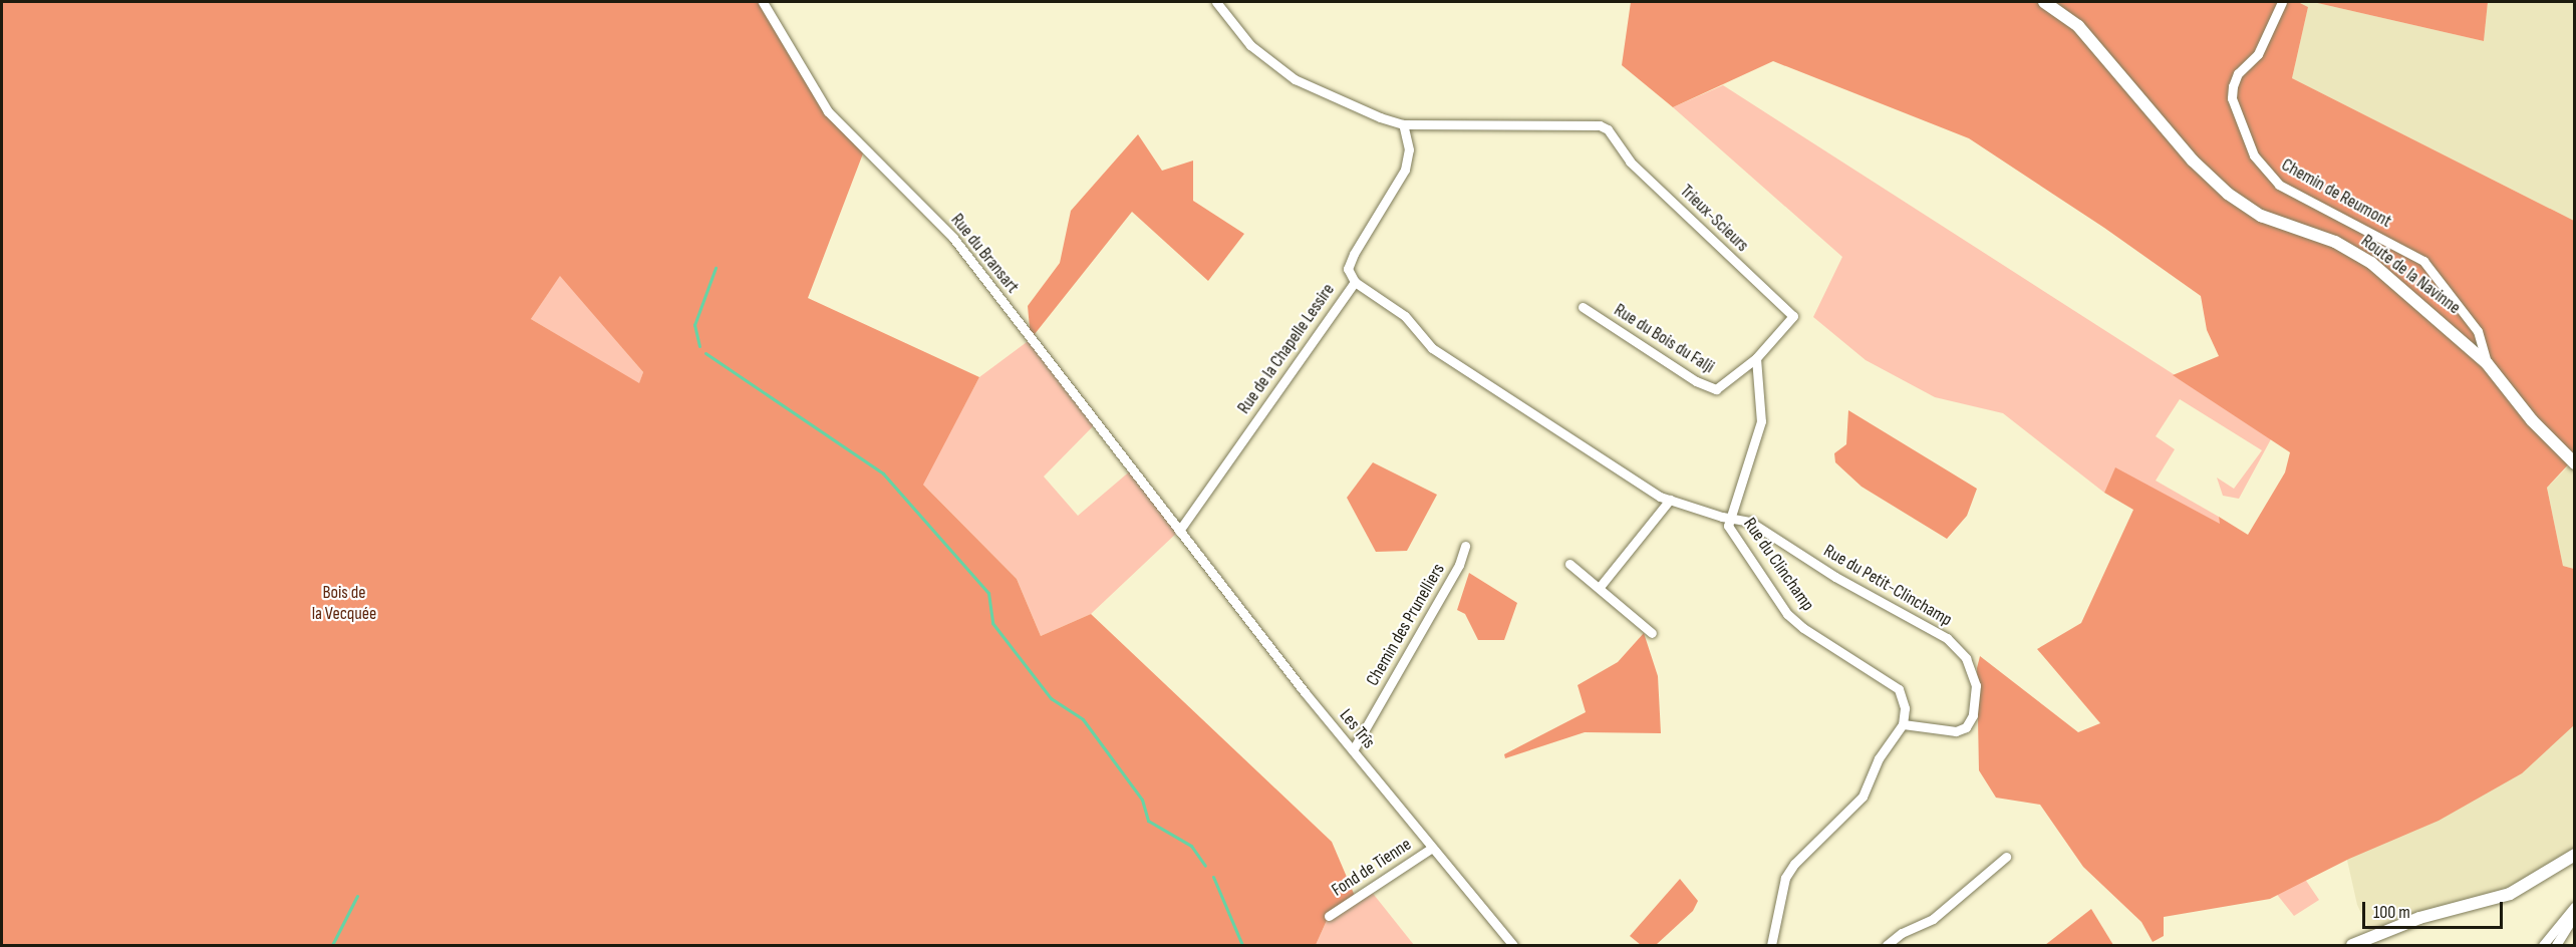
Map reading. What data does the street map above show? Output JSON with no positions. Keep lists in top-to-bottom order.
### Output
{
  "streets": {
    "street": [
      "Chemin de Reumont",
      "Trieux-Scieurs",
      "Rue du Bransart",
      "Route de la Navinne",
      "Rue du Bois du Falji",
      "Rue de la Chapelle Lessire",
      "Rue du Clinchamp",
      "Rue du Petit-Clinchamp",
      "Chemin des Prunelliers",
      "Les Trîs",
      "Fond de Tienne"
    ]
  },
  "crossings": [
    ["Chemin de Reumont", "Route de la Navinne"],
    ["Trieux-Scieurs", "Rue du Bois du Falji"],
    ["Trieux-Scieurs", "Rue de la Chapelle Lessire"],
    ["Rue du Bransart", "Rue de la Chapelle Lessire"],
    ["Rue du Bransart", "Les Trîs"],
    ["Rue de la Chapelle Lessire", "Rue du Clinchamp"],
    ["Rue de la Chapelle Lessire", "Les Trîs"],
    ["Rue du Clinchamp", "Rue du Petit-Clinchamp"],
    ["Chemin des Prunelliers", "Les Trîs"],
    ["Les Trîs", "Fond de Tienne"]
  ],
  "parks": ["Bois de la Vecquée"],
  "scale_bar": "100 m"
}
